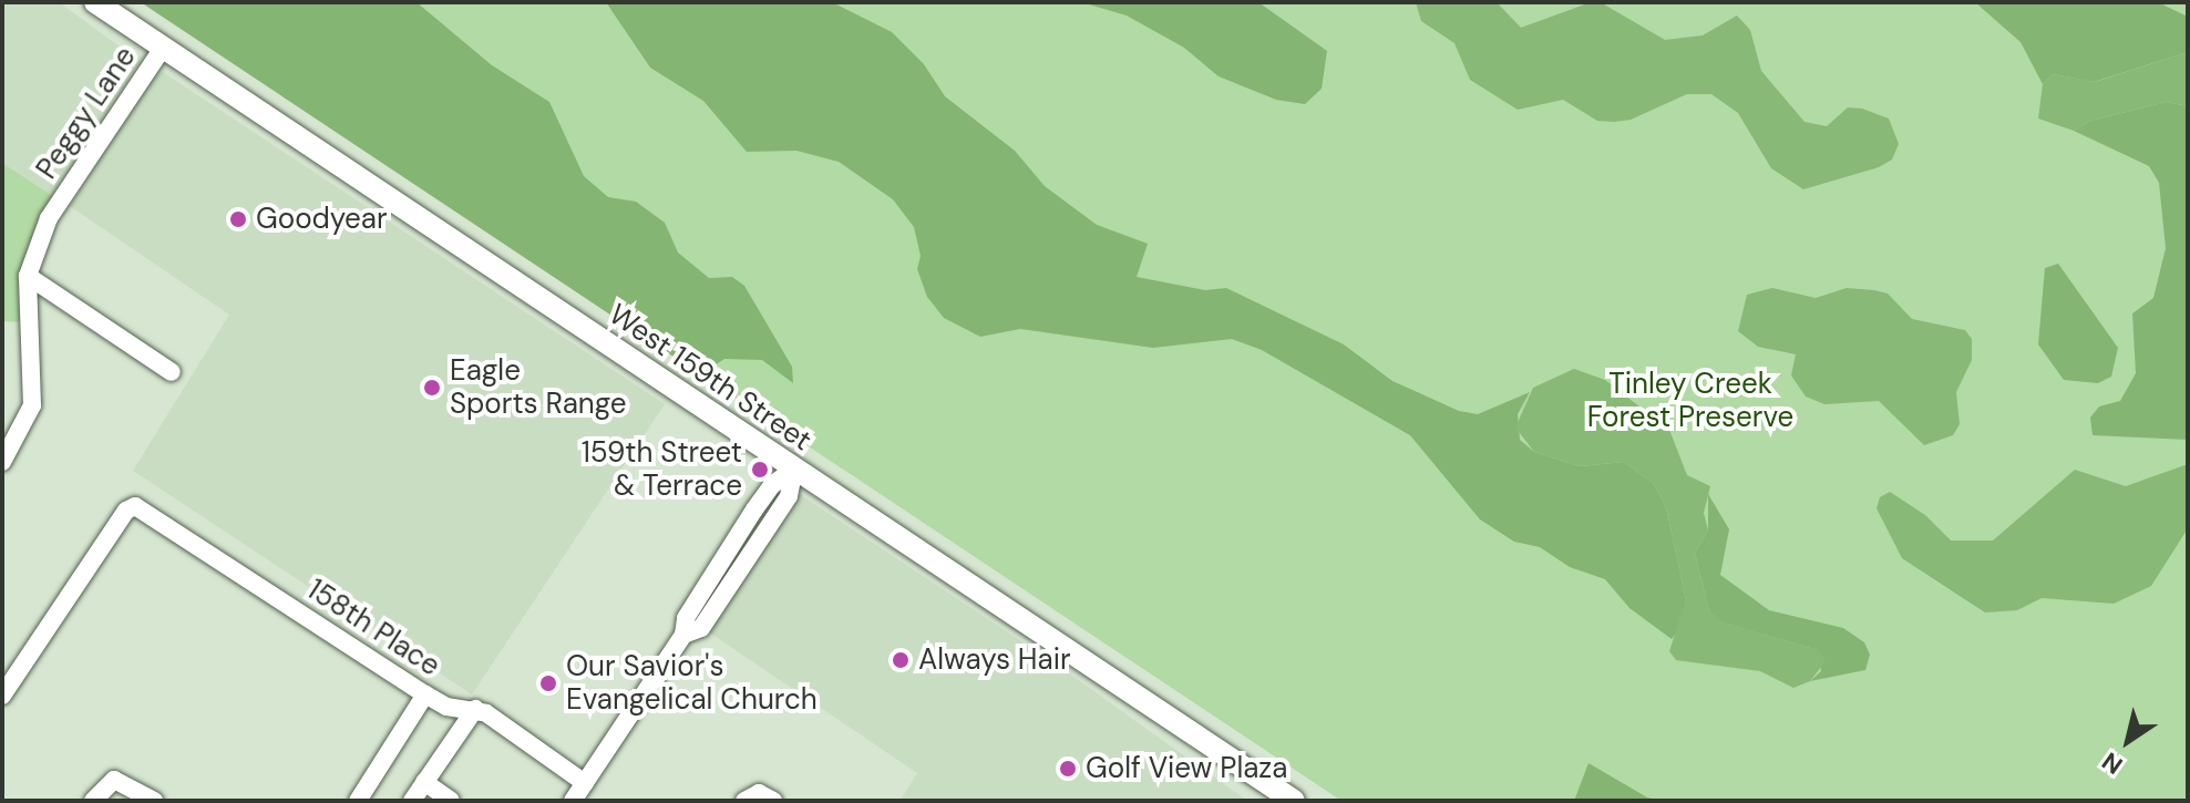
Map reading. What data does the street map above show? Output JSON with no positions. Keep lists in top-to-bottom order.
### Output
{
  "streets": {
    "main road": ["West 159th Street"],
    "street": ["Peggy Lane", "158th Place"]
  },
  "crossings": [
    ["Peggy Lane", "West 159th Street"]
  ],
  "parks": ["Tinley Creek Forest Preserve"],
  "places": [
    "Goodyear",
    "Eagle Sports Range",
    "159th Street & Terrace",
    "Always Hair",
    "Our Savior's Evangelical Church",
    "Golf View Plaza"
  ],
  "north": "bottom left"
}
